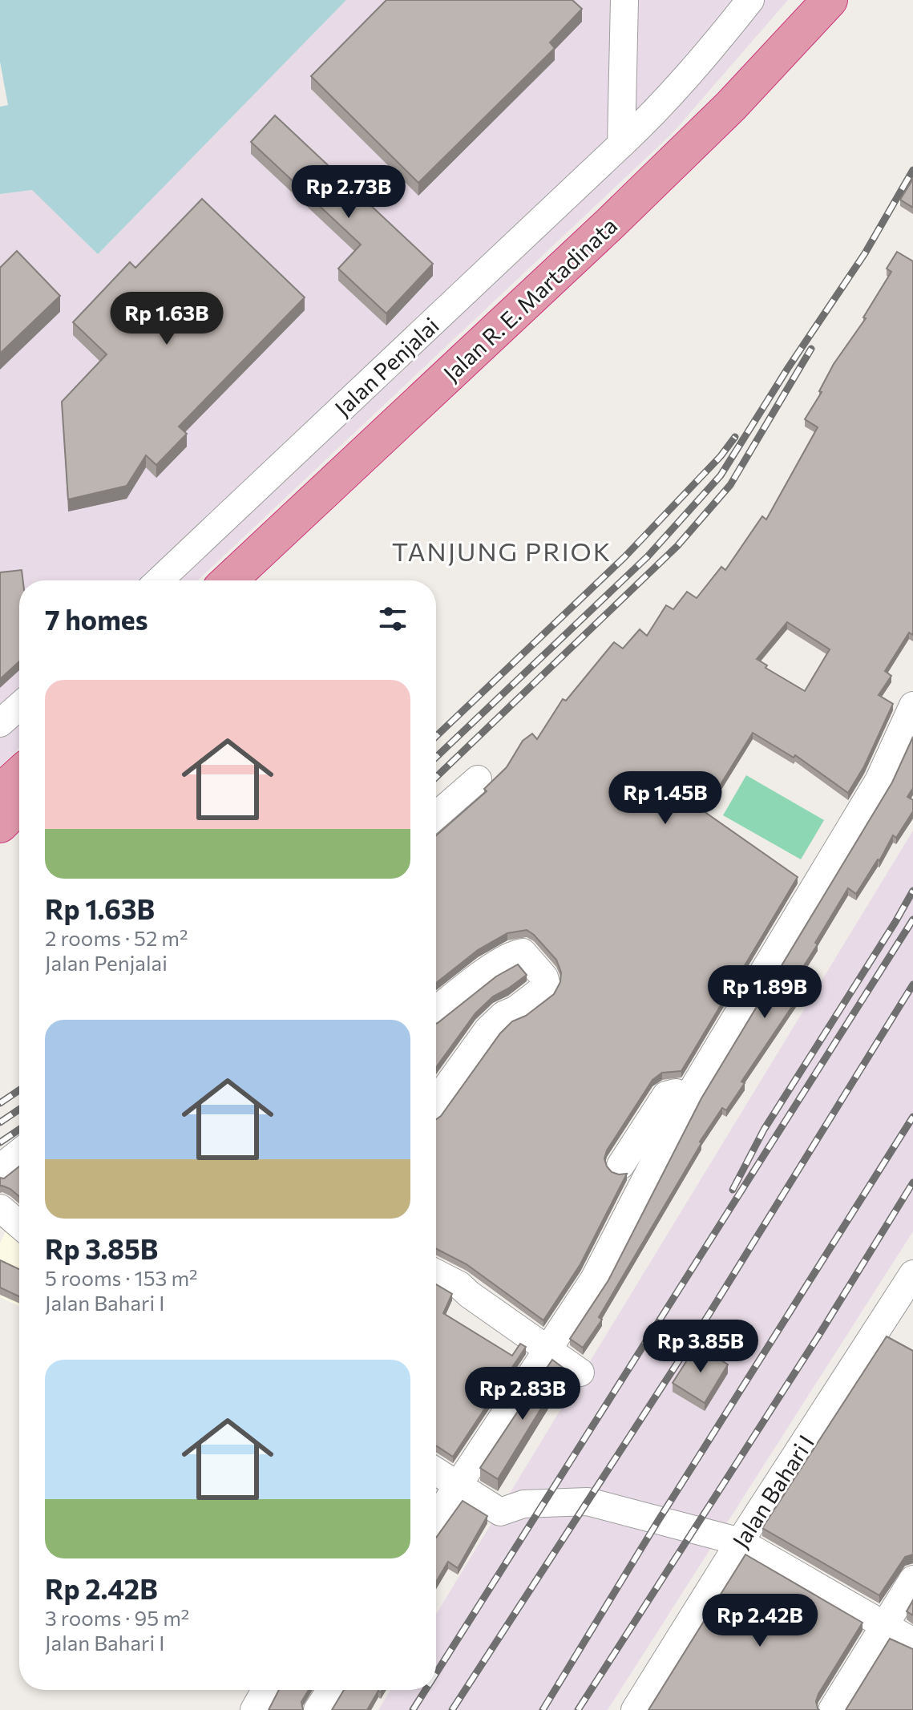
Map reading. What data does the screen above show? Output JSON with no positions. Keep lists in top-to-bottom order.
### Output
{
  "streets": {
    "highway": ["Jalan R. E. Martadinata"],
    "street": ["Jalan Penjalai", "Jalan Bahari I"]
  },
  "districts": ["TANJUNG PRIOK"],
  "page": {
    "price": [
      "Rp 2.73B",
      "Rp 1.63B",
      "Rp 1.45B",
      "Rp 1.89B",
      "Rp 3.85B",
      "Rp 2.83B",
      "Rp 2.42B"
    ],
    "heading": "7 homes",
    "list": [
      {
        "name": "Rp 1.63B",
        "note": "2 rooms · 52 m² · Jalan Penjalai"
      },
      {
        "name": "Rp 3.85B",
        "note": "5 rooms · 153 m² · Jalan Bahari I"
      },
      {
        "name": "Rp 2.42B",
        "note": "3 rooms · 95 m² · Jalan Bahari I"
      }
    ]
  }
}
